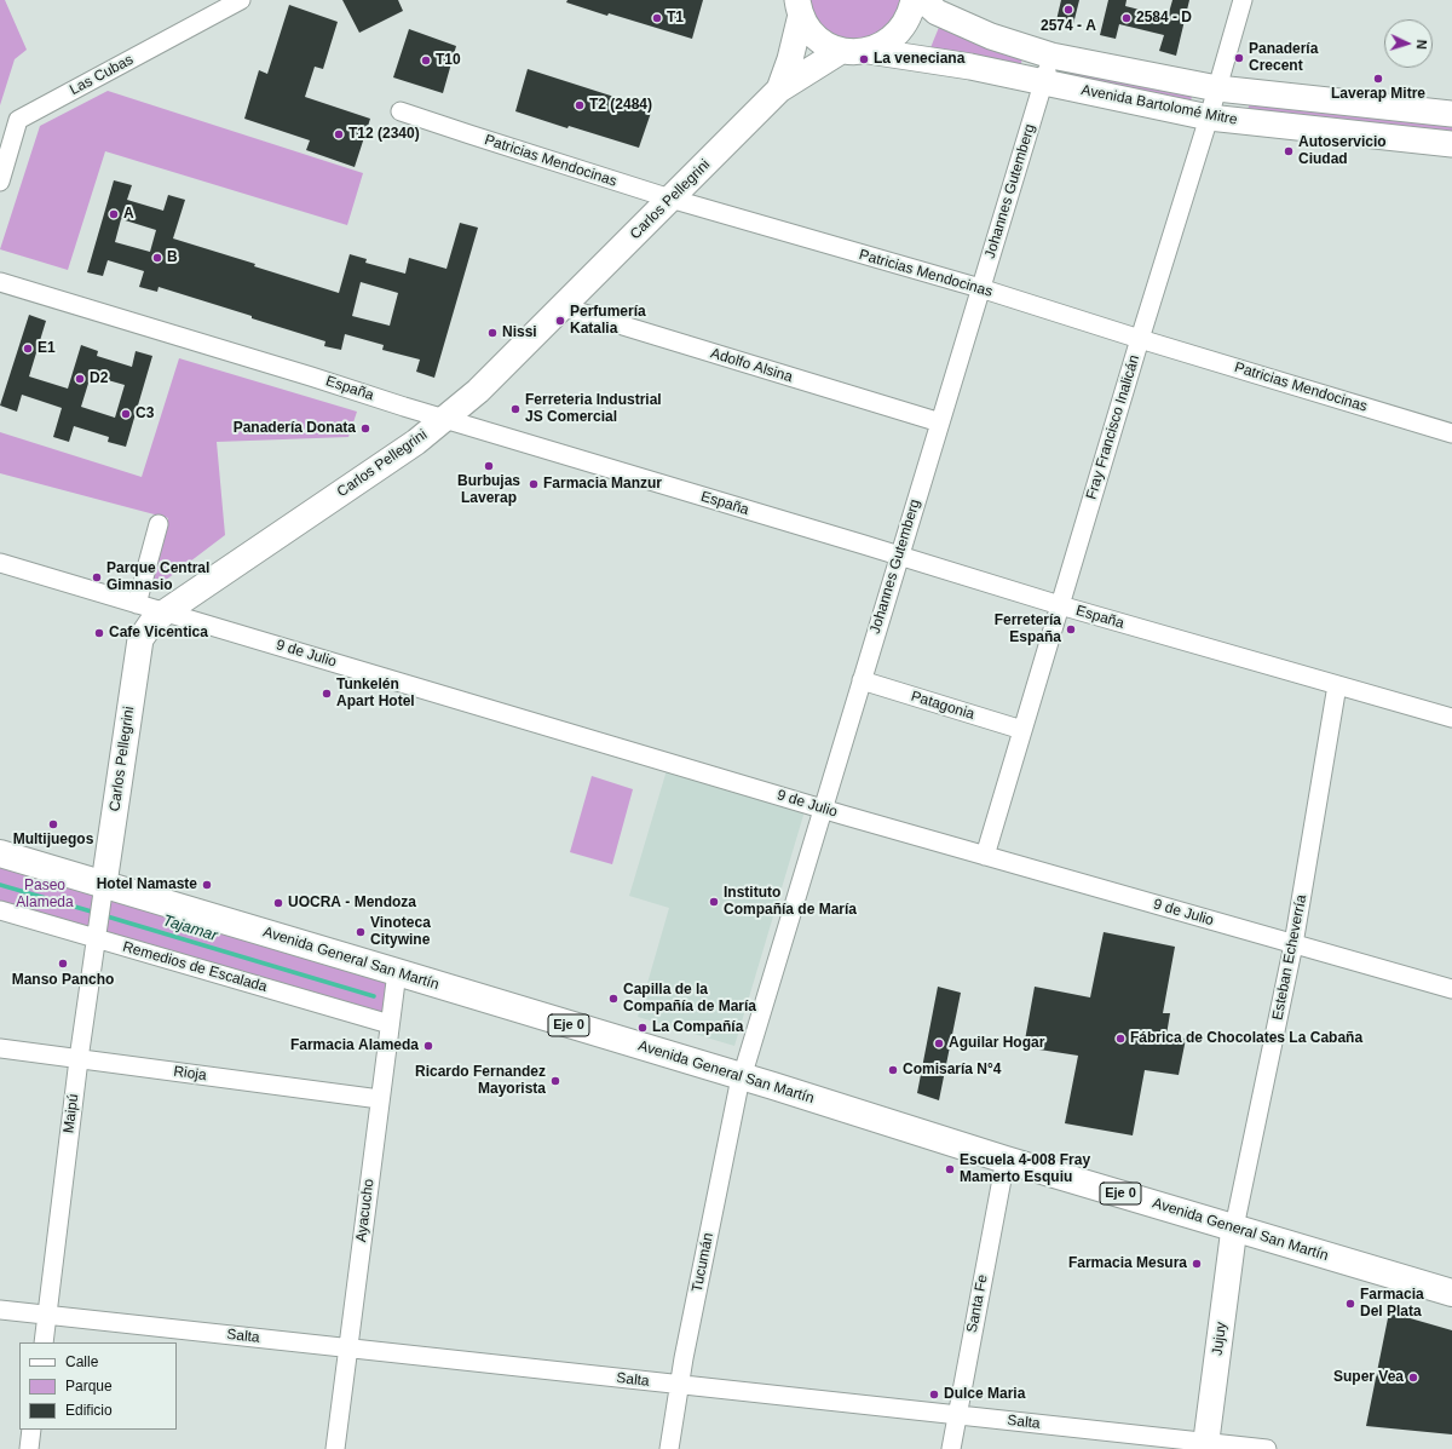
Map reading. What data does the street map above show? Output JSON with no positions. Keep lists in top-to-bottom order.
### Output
{
  "streets": {
    "main road": ["Avenida General San Martín", "Eje 0"],
    "street": [
      "Las Cubas",
      "Avenida Bartolomé Mitre",
      "Patricias Mendocinas",
      "Johannes Gutemberg",
      "Carlos Pellegrini",
      "Adolfo Alsina",
      "España",
      "Fray Francisco Inalicán",
      "9 de Julio",
      "Patagonia",
      "Esteban Echeverría",
      "Remedios de Escalada",
      "Rioja",
      "Maipú",
      "Ayacucho",
      "Tucumán",
      "Santa Fe",
      "Salta",
      "Jujuy"
    ]
  },
  "crossings": [
    ["Avenida Bartolomé Mitre", "Johannes Gutemberg"],
    ["Avenida Bartolomé Mitre", "Carlos Pellegrini"],
    ["Avenida Bartolomé Mitre", "Fray Francisco Inalicán"],
    ["Patricias Mendocinas", "Johannes Gutemberg"],
    ["Patricias Mendocinas", "Carlos Pellegrini"],
    ["Patricias Mendocinas", "Fray Francisco Inalicán"],
    ["Johannes Gutemberg", "Adolfo Alsina"],
    ["Johannes Gutemberg", "España"],
    ["Johannes Gutemberg", "9 de Julio"],
    ["Johannes Gutemberg", "Patagonia"],
    ["Johannes Gutemberg", "Avenida General San Martín"],
    ["Johannes Gutemberg", "Tucumán"],
    ["Carlos Pellegrini", "Adolfo Alsina"],
    ["Carlos Pellegrini", "España"],
    ["Carlos Pellegrini", "9 de Julio"],
    ["Carlos Pellegrini", "Avenida General San Martín"],
    ["Carlos Pellegrini", "Maipú"],
    ["España", "Fray Francisco Inalicán"],
    ["España", "Esteban Echeverría"],
    ["Fray Francisco Inalicán", "9 de Julio"],
    ["Fray Francisco Inalicán", "Patagonia"],
    ["9 de Julio", "Esteban Echeverría"],
    ["Esteban Echeverría", "Avenida General San Martín"],
    ["Esteban Echeverría", "Jujuy"],
    ["Avenida General San Martín", "Maipú"],
    ["Avenida General San Martín", "Ayacucho"],
    ["Avenida General San Martín", "Tucumán"],
    ["Avenida General San Martín", "Santa Fe"],
    ["Avenida General San Martín", "Jujuy"],
    ["Remedios de Escalada", "Maipú"],
    ["Remedios de Escalada", "Ayacucho"],
    ["Rioja", "Maipú"],
    ["Rioja", "Ayacucho"],
    ["Maipú", "Salta"],
    ["Ayacucho", "Salta"],
    ["Tucumán", "Salta"],
    ["Santa Fe", "Salta"],
    ["Salta", "Jujuy"]
  ],
  "water": ["Tajamar"],
  "parks": ["Paseo Alameda"],
  "places": [
    "2574 - A",
    "T1",
    "2584 - D",
    "Panadería Crecent",
    "La veneciana",
    "T10",
    "Laverap Mitre",
    "T2 (2484)",
    "T12 (2340)",
    "Autoservicio Ciudad",
    "A",
    "B",
    "Perfumería Katalia",
    "Nissi",
    "E1",
    "D2",
    "Ferreteria Industrial JS Comercial",
    "C3",
    "Panadería Donata",
    "Burbujas Laverap",
    "Farmacia Manzur",
    "Parque Central Gimnasio",
    "Ferretería España",
    "Cafe Vicentica",
    "Tunkelén Apart Hotel",
    "Multijuegos",
    "Hotel Namaste",
    "Instituto Compañía de María",
    "UOCRA - Mendoza",
    "Vinoteca Citywine",
    "Manso Pancho",
    "Capilla de la Compañía de María",
    "La Compañía",
    "Fábrica de Chocolates La Cabaña",
    "Aguilar Hogar",
    "Farmacia Alameda",
    "Comisaría N°4",
    "Ricardo Fernandez Mayorista",
    "Escuela 4-008 Fray Mamerto Esquiu",
    "Farmacia Mesura",
    "Farmacia Del Plata",
    "Super Vea",
    "Dulce Maria"
  ],
  "legend": ["Calle", "Parque", "Edificio"],
  "north": "right"
}
